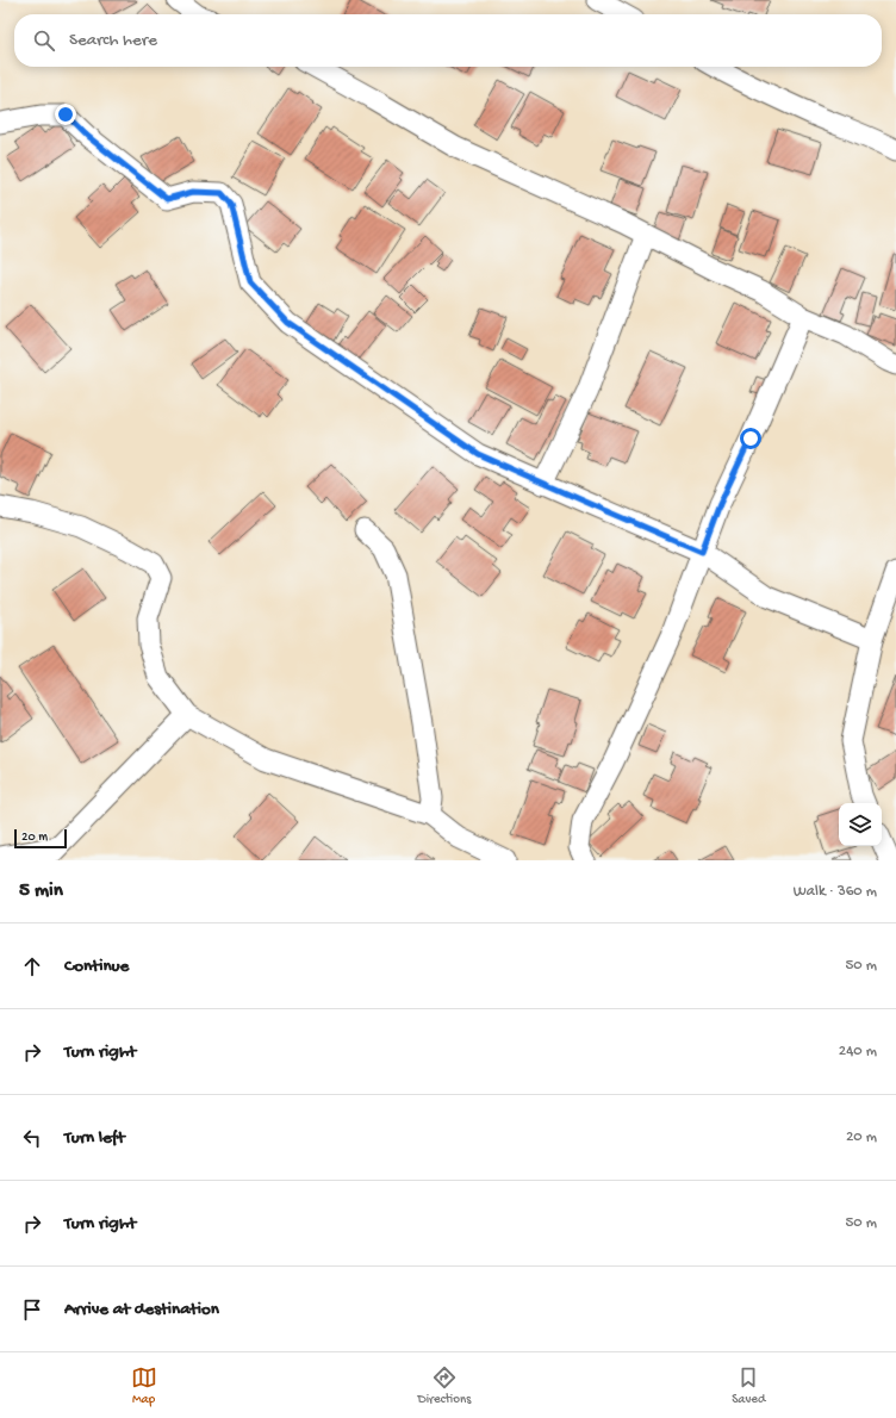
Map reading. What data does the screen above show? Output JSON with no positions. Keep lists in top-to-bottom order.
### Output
{
  "scale_bar": "20 m",
  "page": {
    "search": "Search here",
    "scale": "20 m",
    "heading": ["5 min", "Walk · 360 m"],
    "list": [
      ["Continue", "50 m"],
      ["Turn right", "240 m"],
      ["Turn left", "20 m"],
      ["Turn right", "50 m"],
      "Arrive at destination"
    ],
    "nav": ["Map", "Directions", "Saved"]
  }
}
